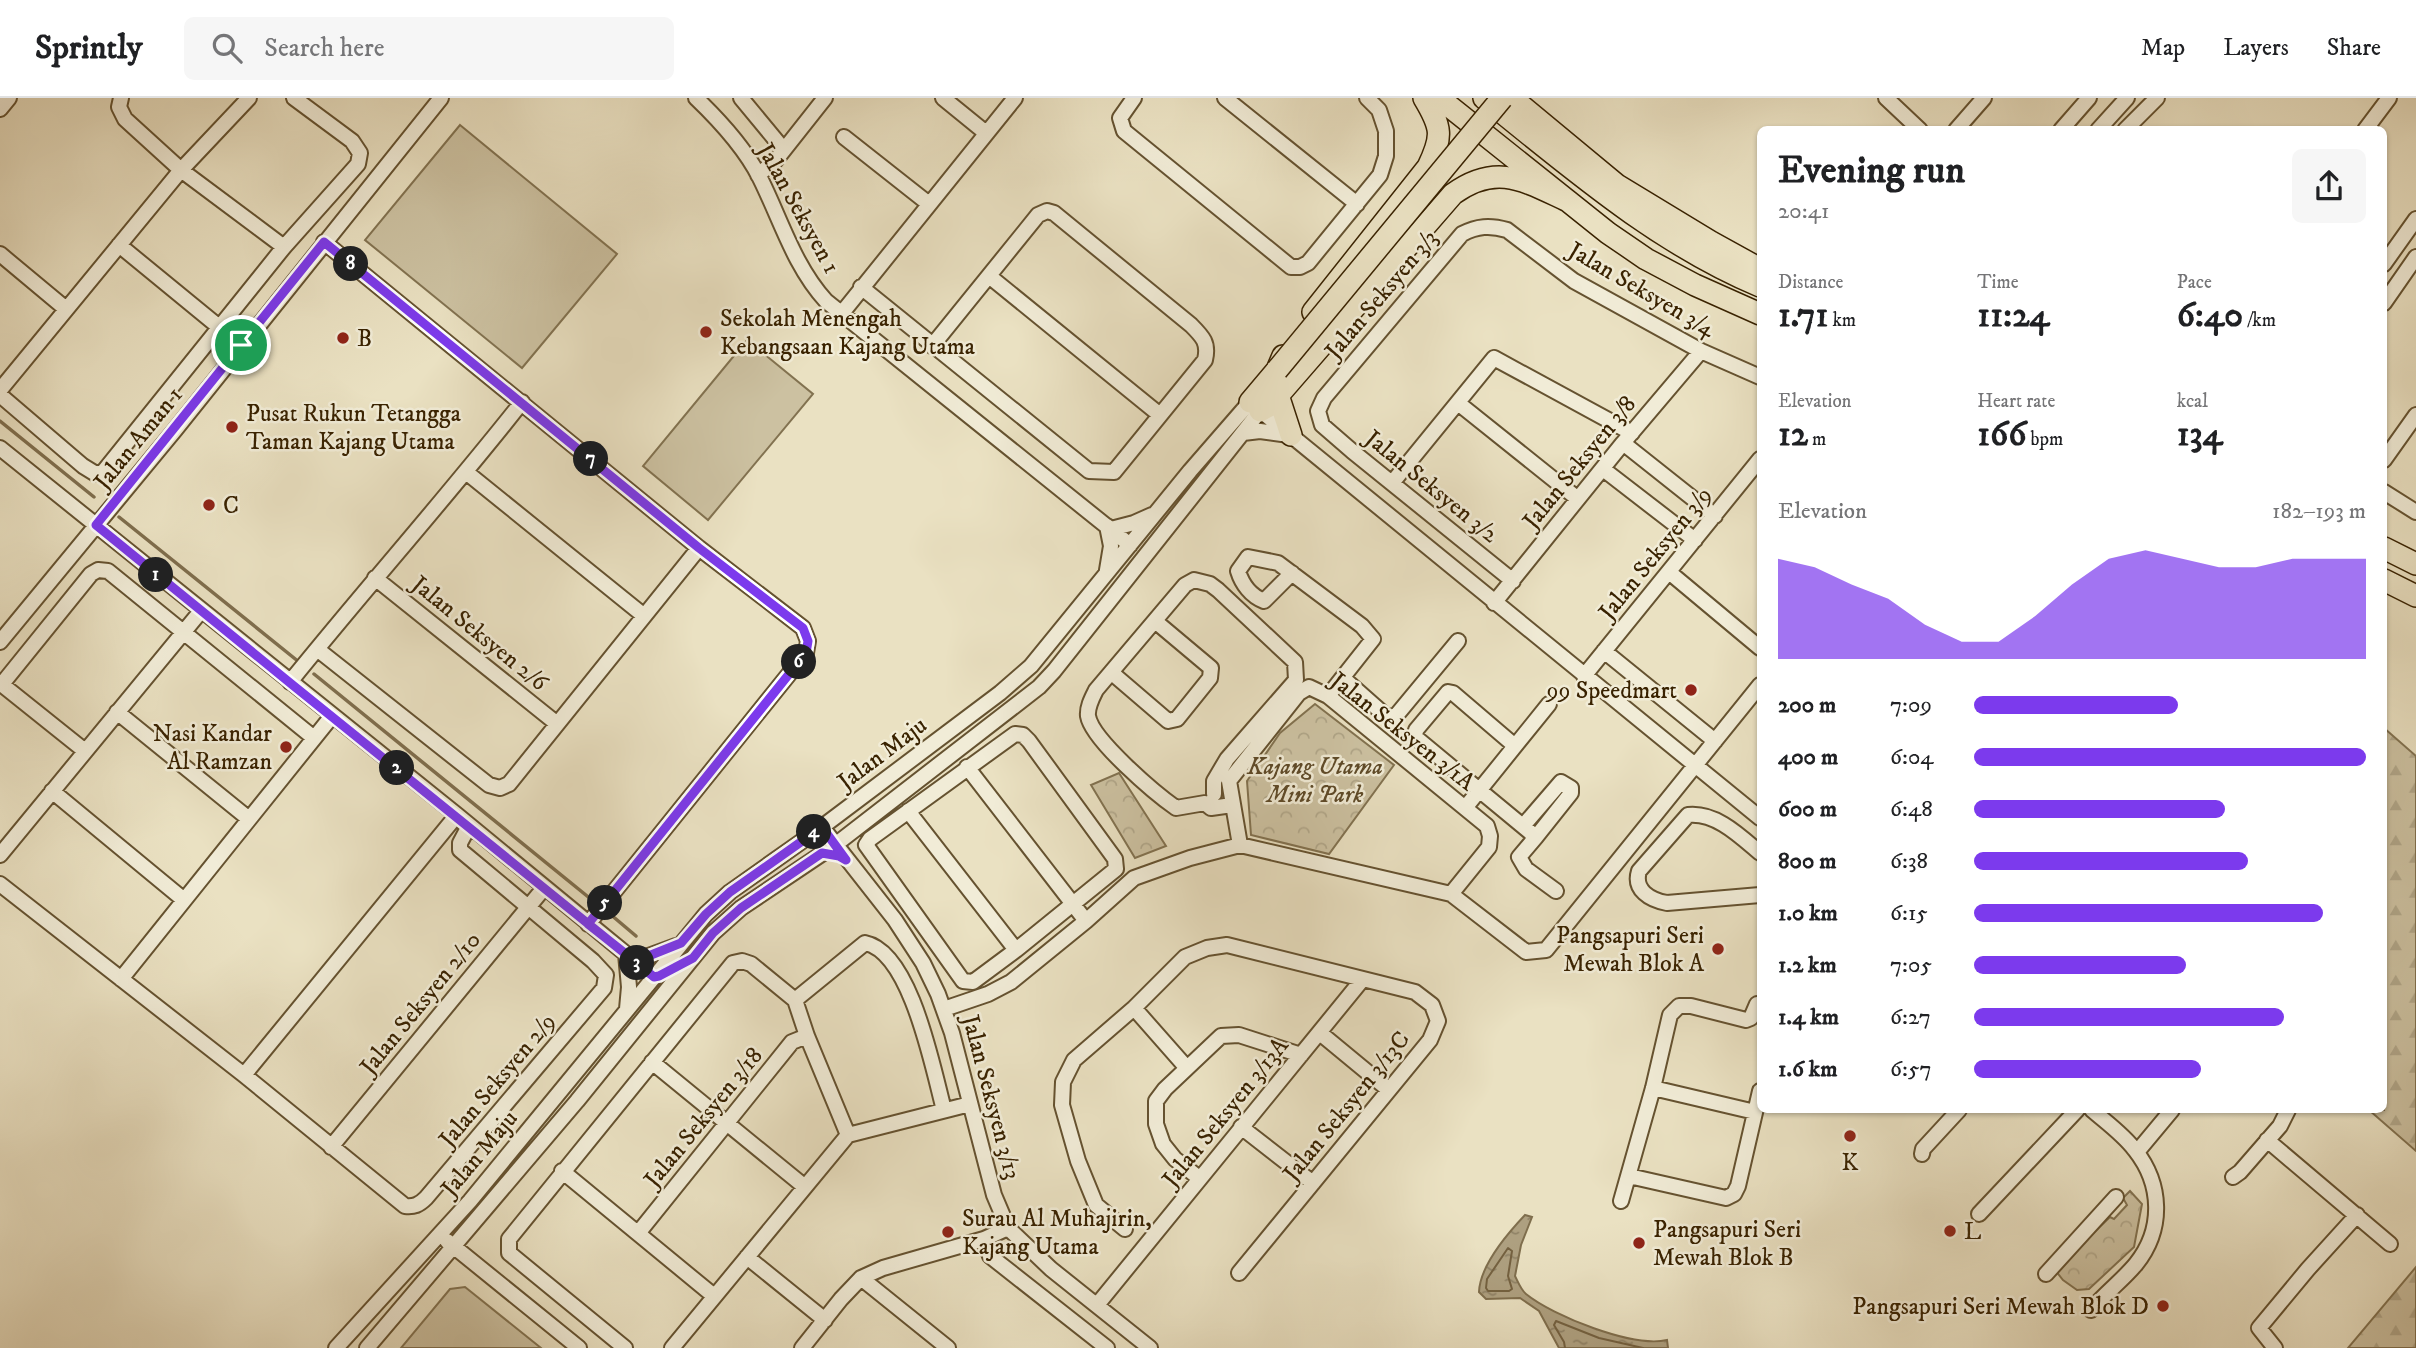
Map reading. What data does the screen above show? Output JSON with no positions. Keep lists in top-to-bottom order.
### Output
{
  "streets": {
    "street": [
      "Jalan Seksyen 1",
      "Jalan Seksyen 3/4",
      "Jalan Seksyen 3/3",
      "Jalan Aman 1",
      "Jalan Seksyen 3/8",
      "Jalan Seksyen 3/2",
      "Jalan Seksyen 3/9",
      "Jalan Seksyen 2/6",
      "Jalan Seksyen 3/1A",
      "Jalan Maju",
      "Jalan Seksyen 2/10",
      "Jalan Seksyen 2/9",
      "Jalan Seksyen 3/13",
      "Jalan Seksyen 3/13C",
      "Jalan Seksyen 3/13A",
      "Jalan Seksyen 3/18"
    ]
  },
  "crossings": [
    ["Jalan Seksyen 1", "Jalan Maju"],
    ["Jalan Seksyen 3/4", "Jalan Seksyen 3/3"],
    ["Jalan Seksyen 3/4", "Jalan Seksyen 3/8"],
    ["Jalan Seksyen 3/3", "Jalan Seksyen 3/2"],
    ["Jalan Seksyen 3/8", "Jalan Seksyen 3/2"],
    ["Jalan Maju", "Jalan Seksyen 3/13"],
    ["Jalan Seksyen 2/10", "Jalan Seksyen 2/9"],
    ["Jalan Seksyen 3/13", "Jalan Seksyen 3/13A"],
    ["Jalan Seksyen 3/13C", "Jalan Seksyen 3/13A"]
  ],
  "parks": ["Kajang Utama Mini Park"],
  "places": [
    "Sekolah Menengah Kebangsaan Kajang Utama",
    "B",
    "Pusat Rukun Tetangga Taman Kajang Utama",
    "C",
    "99 Speedmart",
    "Nasi Kandar Al Ramzan",
    "Pangsapuri Seri Mewah Blok A",
    "K",
    "L",
    "Surau Al Muhajirin, Kajang Utama",
    "Pangsapuri Seri Mewah Blok B",
    "Pangsapuri Seri Mewah Blok D"
  ],
  "page": {
    "header": "Sprintly",
    "search": "Search here",
    "nav": ["Map", "Layers", "Share"],
    "heading": ["Evening run", "20:41"],
    "stats": [
      ["Distance", "1.71 km"],
      ["Time", "11:24"],
      ["Pace", "6:40 /km"],
      ["Elevation", "12 m"],
      ["Heart rate", "166 bpm"],
      ["kcal", "134"]
    ],
    "pins": [
      "8",
      "7",
      "1",
      "6",
      "2",
      "4",
      "5",
      "3"
    ],
    "chart": ["Elevation", "182–193 m"],
    "list": [
      {
        "name": "200 m",
        "note": "7:09"
      },
      {
        "name": "400 m",
        "note": "6:04"
      },
      {
        "name": "600 m",
        "note": "6:48"
      },
      {
        "name": "800 m",
        "note": "6:38"
      },
      {
        "name": "1.0 km",
        "note": "6:15"
      },
      {
        "name": "1.2 km",
        "note": "7:05"
      },
      {
        "name": "1.4 km",
        "note": "6:27"
      },
      {
        "name": "1.6 km",
        "note": "6:57"
      }
    ]
  }
}
